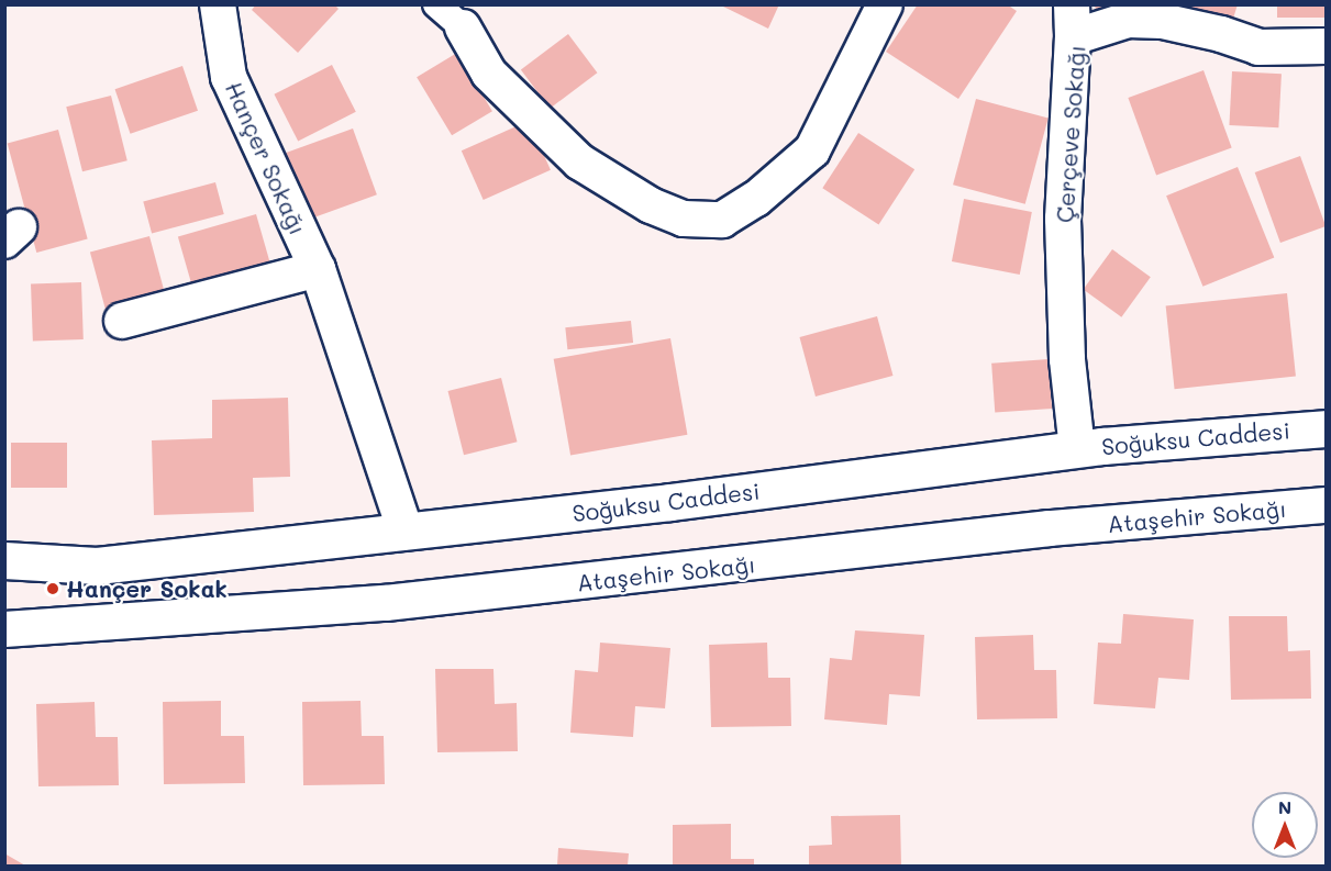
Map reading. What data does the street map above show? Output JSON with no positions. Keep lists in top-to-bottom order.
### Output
{
  "streets": {
    "main road": ["Soğuksu Caddesi"],
    "street": ["Çerçeve Sokağı", "Hançer Sokağı", "Ataşehir Sokağı"]
  },
  "crossings": [
    ["Çerçeve Sokağı", "Soğuksu Caddesi"],
    ["Hançer Sokağı", "Soğuksu Caddesi"]
  ],
  "places": ["Hançer Sokak"],
  "north": "top"
}
